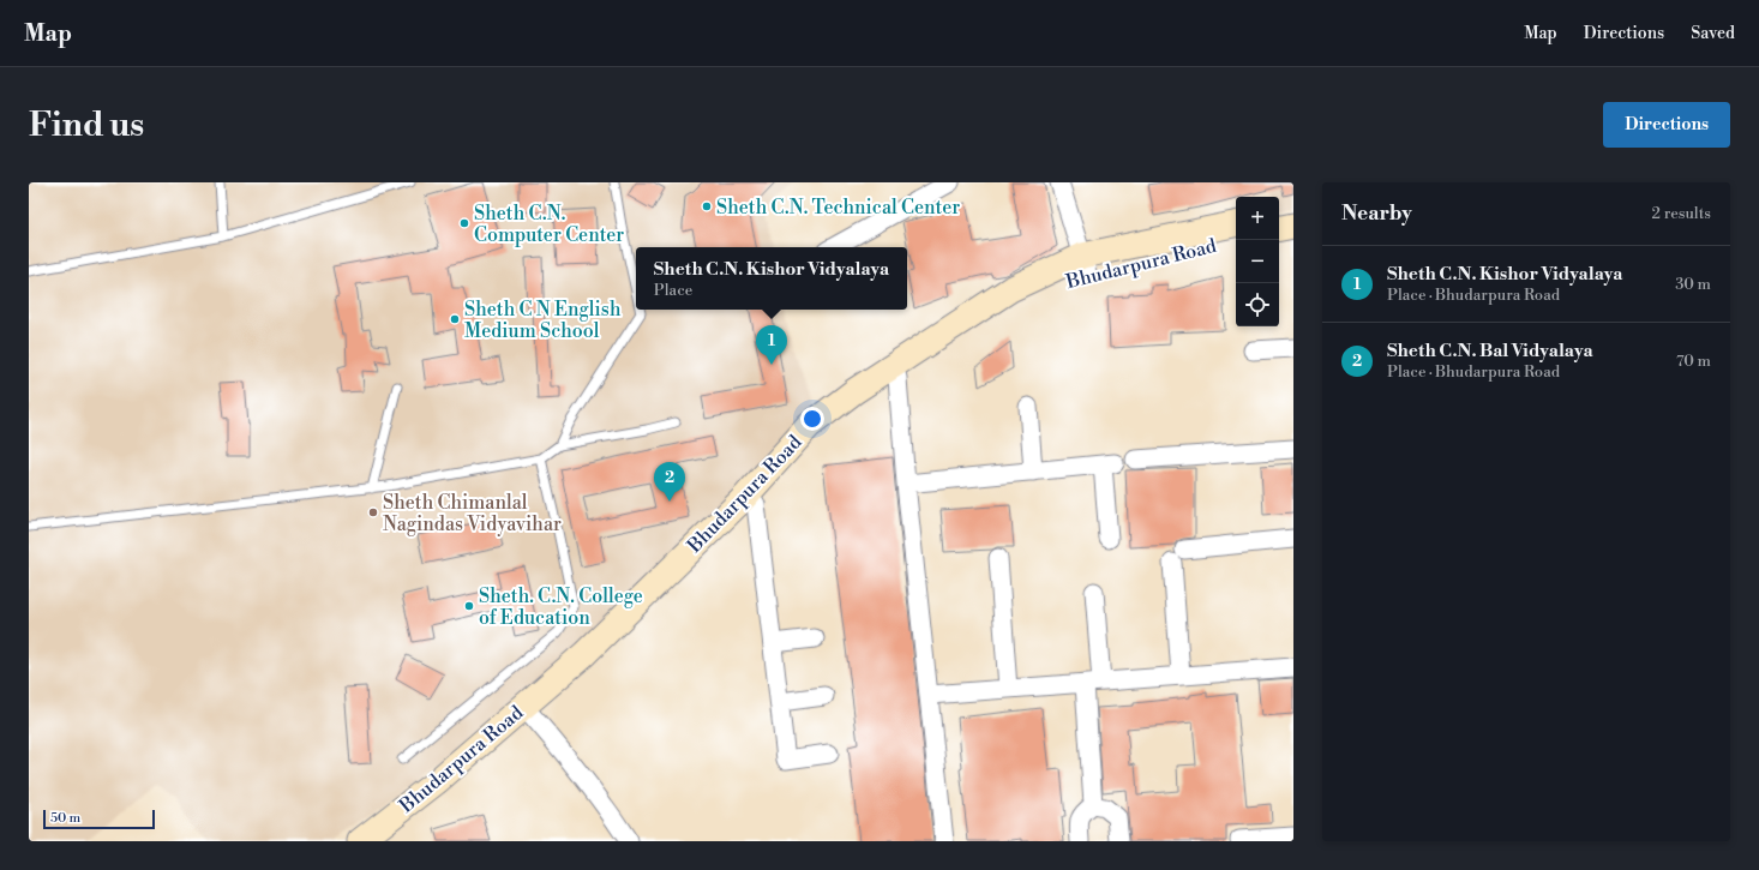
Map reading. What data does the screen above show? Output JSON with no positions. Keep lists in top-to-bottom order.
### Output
{
  "streets": {
    "street": ["Bhudarpura Road"]
  },
  "places": [
    "Sheth C.N. Technical Center",
    "Sheth C.N. Computer Center",
    "Sheth C N English Medium School",
    "Sheth Chimanlal Nagindas Vidyavihar",
    "Sheth. C.N. College of Education"
  ],
  "scale_bar": "50 m",
  "page": {
    "header": "Map",
    "nav": ["Map", "Directions", "Saved"],
    "buttons": "Directions",
    "title": "Find us",
    "heading": ["Nearby", "2 results"],
    "map_buttons": ["+", "−"],
    "list": [
      {
        "mark": "1",
        "name": "Sheth C.N. Kishor Vidyalaya",
        "note": "Place · Bhudarpura Road",
        "value": "30 m"
      },
      {
        "mark": "2",
        "name": "Sheth C.N. Bal Vidyalaya",
        "note": "Place · Bhudarpura Road",
        "value": "70 m"
      }
    ],
    "popup": ["Sheth C.N. Kishor Vidyalaya", "Place"],
    "pins": ["1", "2"],
    "scale": "50 m"
  }
}
